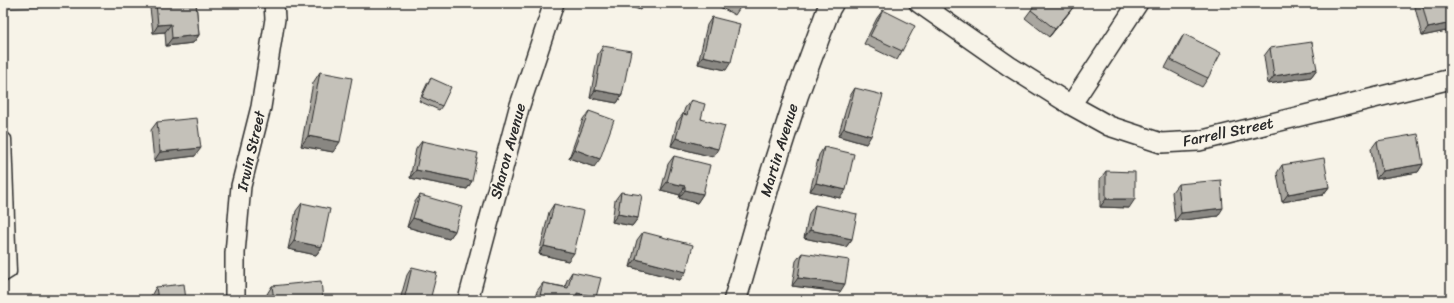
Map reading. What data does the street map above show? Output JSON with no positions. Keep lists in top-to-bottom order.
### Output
{
  "streets": {
    "street": [
      "Farrell Street",
      "Martin Avenue",
      "Irwin Street",
      "Sharon Avenue"
    ]
  }
}
